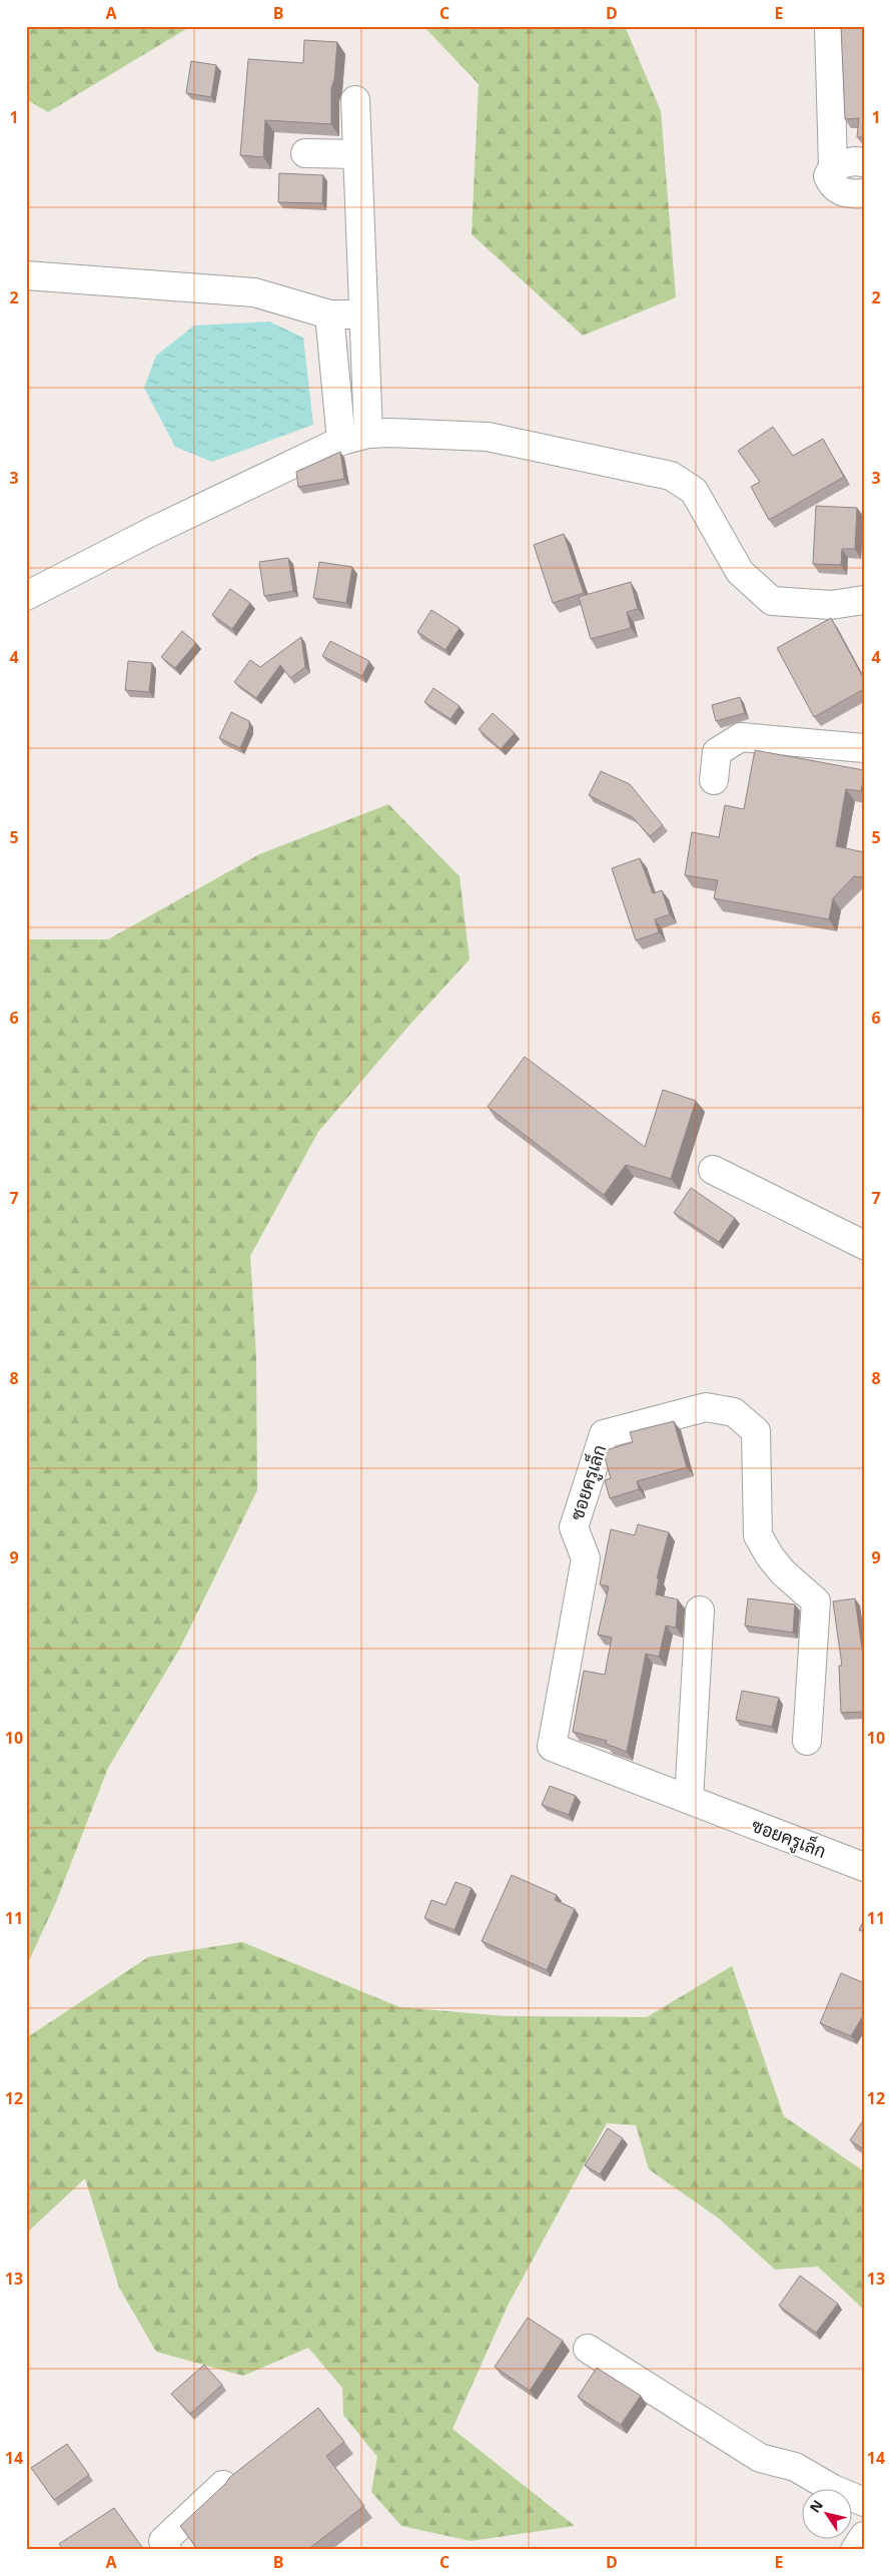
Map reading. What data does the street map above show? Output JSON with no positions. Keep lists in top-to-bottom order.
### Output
{
  "streets": {
    "street": ["ซอยครูเล็ก"]
  },
  "north": "top left",
  "grid": {
    "columns": [
      "A",
      "B",
      "C",
      "D",
      "E"
    ],
    "rows": [
      "1",
      "2",
      "3",
      "4",
      "5",
      "6",
      "7",
      "8",
      "9",
      "10",
      "11",
      "12",
      "13",
      "14"
    ]
  }
}
